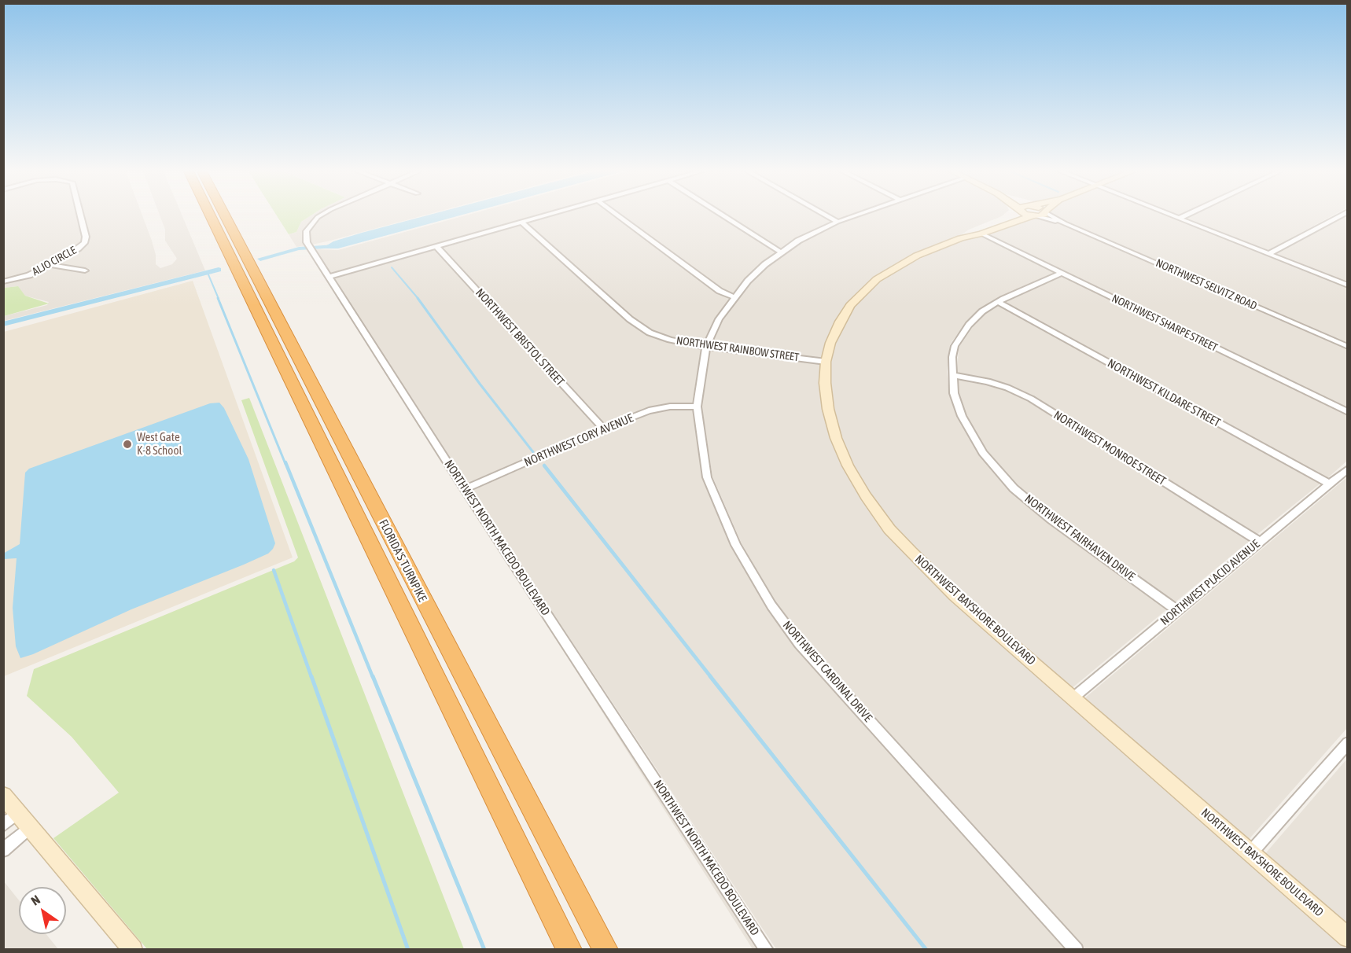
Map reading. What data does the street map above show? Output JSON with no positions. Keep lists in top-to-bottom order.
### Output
{
  "streets": {
    "highway": ["FLORIDA'S TURNPIKE"],
    "main road": ["NORTHWEST BAYSHORE BOULEVARD"],
    "street": [
      "ALJO CIRCLE",
      "NORTHWEST SELVITZ ROAD",
      "NORTHWEST SHARPE STREET",
      "NORTHWEST BRISTOL STREET",
      "NORTHWEST RAINBOW STREET",
      "NORTHWEST KILDARE STREET",
      "NORTHWEST CORY AVENUE",
      "NORTHWEST MONROE STREET",
      "NORTHWEST NORTH MACEDO BOULEVARD",
      "NORTHWEST FAIRHAVEN DRIVE",
      "NORTHWEST PLACID AVENUE",
      "NORTHWEST CARDINAL DRIVE"
    ]
  },
  "crossings": [
    ["NORTHWEST SELVITZ ROAD", "NORTHWEST BAYSHORE BOULEVARD"],
    ["NORTHWEST SHARPE STREET", "NORTHWEST FAIRHAVEN DRIVE"],
    ["NORTHWEST SHARPE STREET", "NORTHWEST BAYSHORE BOULEVARD"],
    ["NORTHWEST BRISTOL STREET", "NORTHWEST CORY AVENUE"],
    ["NORTHWEST RAINBOW STREET", "NORTHWEST BAYSHORE BOULEVARD"],
    ["NORTHWEST RAINBOW STREET", "NORTHWEST CARDINAL DRIVE"],
    ["NORTHWEST KILDARE STREET", "NORTHWEST FAIRHAVEN DRIVE"],
    ["NORTHWEST KILDARE STREET", "NORTHWEST PLACID AVENUE"],
    ["NORTHWEST CORY AVENUE", "NORTHWEST NORTH MACEDO BOULEVARD"],
    ["NORTHWEST CORY AVENUE", "NORTHWEST CARDINAL DRIVE"],
    ["NORTHWEST MONROE STREET", "NORTHWEST FAIRHAVEN DRIVE"],
    ["NORTHWEST MONROE STREET", "NORTHWEST PLACID AVENUE"],
    ["NORTHWEST FAIRHAVEN DRIVE", "NORTHWEST PLACID AVENUE"],
    ["NORTHWEST PLACID AVENUE", "NORTHWEST BAYSHORE BOULEVARD"]
  ],
  "places": ["West Gate K-8 School"],
  "north": "top left"
}
